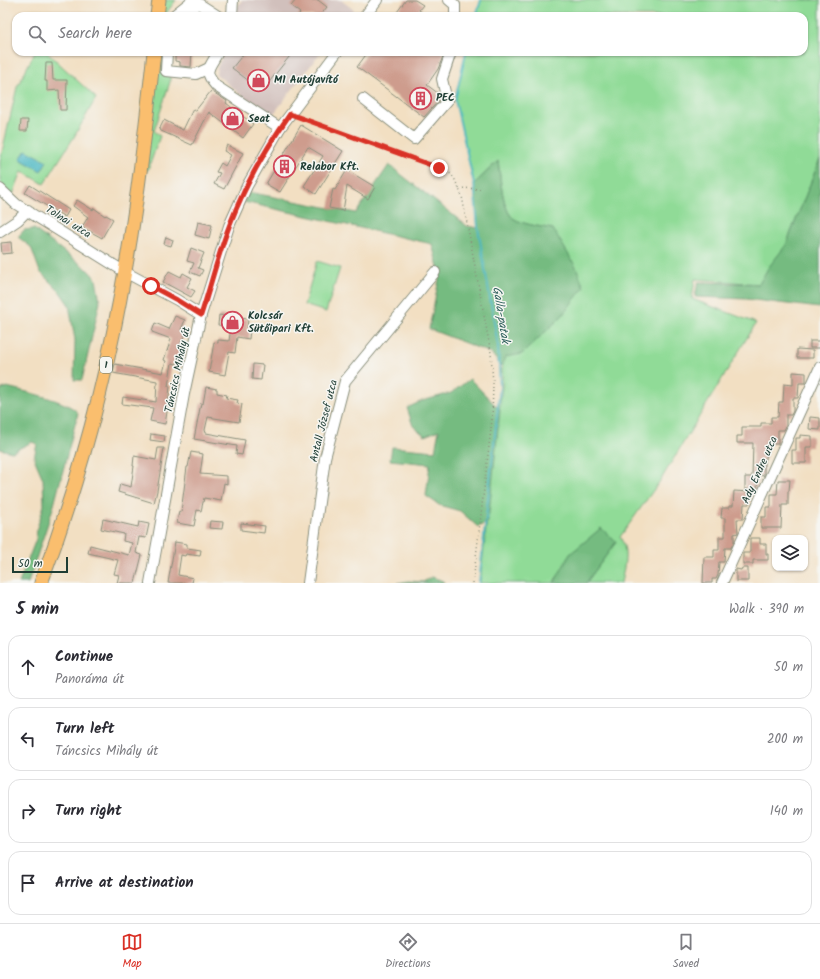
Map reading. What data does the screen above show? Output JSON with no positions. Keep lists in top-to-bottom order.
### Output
{
  "streets": {
    "main road": ["1"],
    "street": [
      "Tolnai utca",
      "Táncsics Mihály út",
      "Antall József utca",
      "Ady Endre utca"
    ]
  },
  "crossings": [
    ["Tolnai utca", "1"],
    ["Tolnai utca", "Táncsics Mihály út"]
  ],
  "water": ["Galla-patak"],
  "places": {
    "shop": ["M1 Autójavító", "Seat", "Kolcsár Sütőipari Kft."],
    "building": ["PEC", "Relabor Kft."]
  },
  "scale_bar": "50 m",
  "page": {
    "search": "Search here",
    "scale": "50 m",
    "heading": ["5 min", "Walk · 390 m"],
    "list": [
      ["Continue", "Panoráma út", "50 m"],
      ["Turn left", "Táncsics Mihály út", "200 m"],
      ["Turn right", "140 m"],
      "Arrive at destination"
    ],
    "nav": ["Map", "Directions", "Saved"]
  }
}
